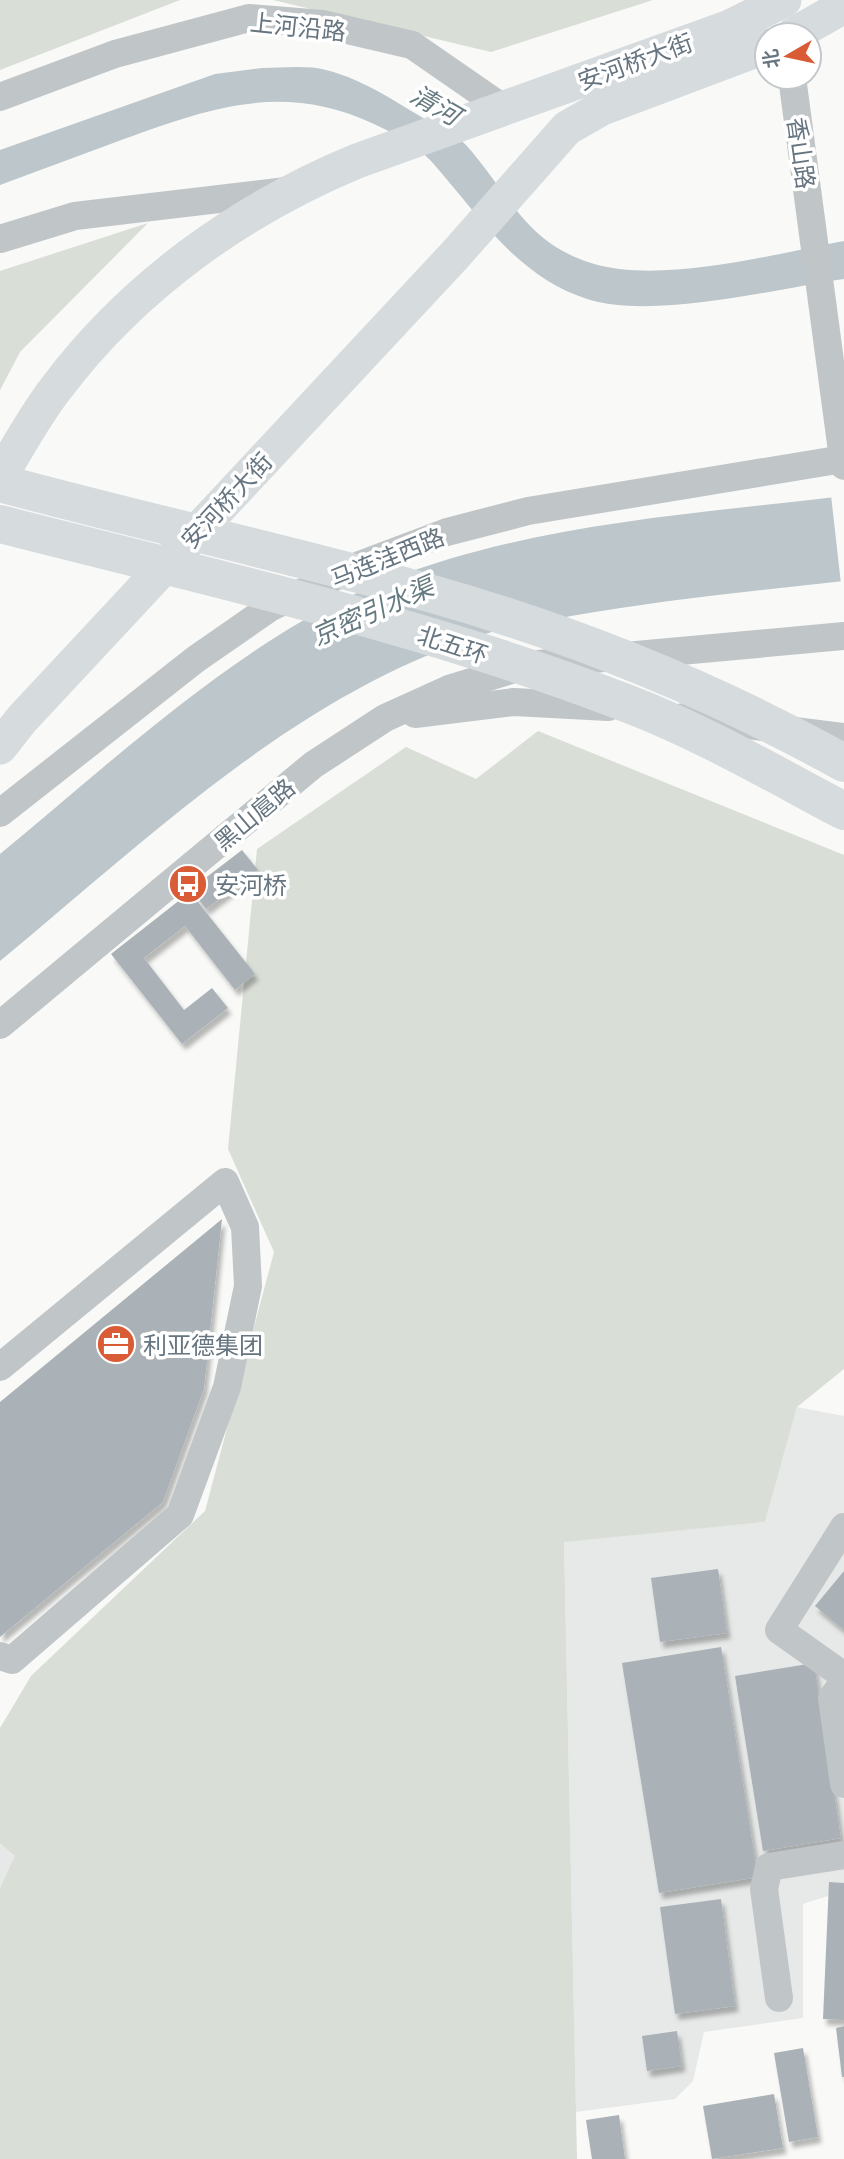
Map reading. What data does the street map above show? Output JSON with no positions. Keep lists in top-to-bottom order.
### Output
{
  "streets": {
    "highway": ["北五环"],
    "main road": ["安河桥大街"],
    "street": [
      "上河沿路",
      "香山路",
      "马连洼西路",
      "黑山扈路"
    ]
  },
  "crossings": [
    ["上河沿路", "安河桥大街"],
    ["香山路", "马连洼西路"]
  ],
  "water": ["清河", "京密引水渠"],
  "places": {
    "bus stop": ["安河桥"],
    "office": ["利亚德集团"]
  },
  "north": "left"
}
